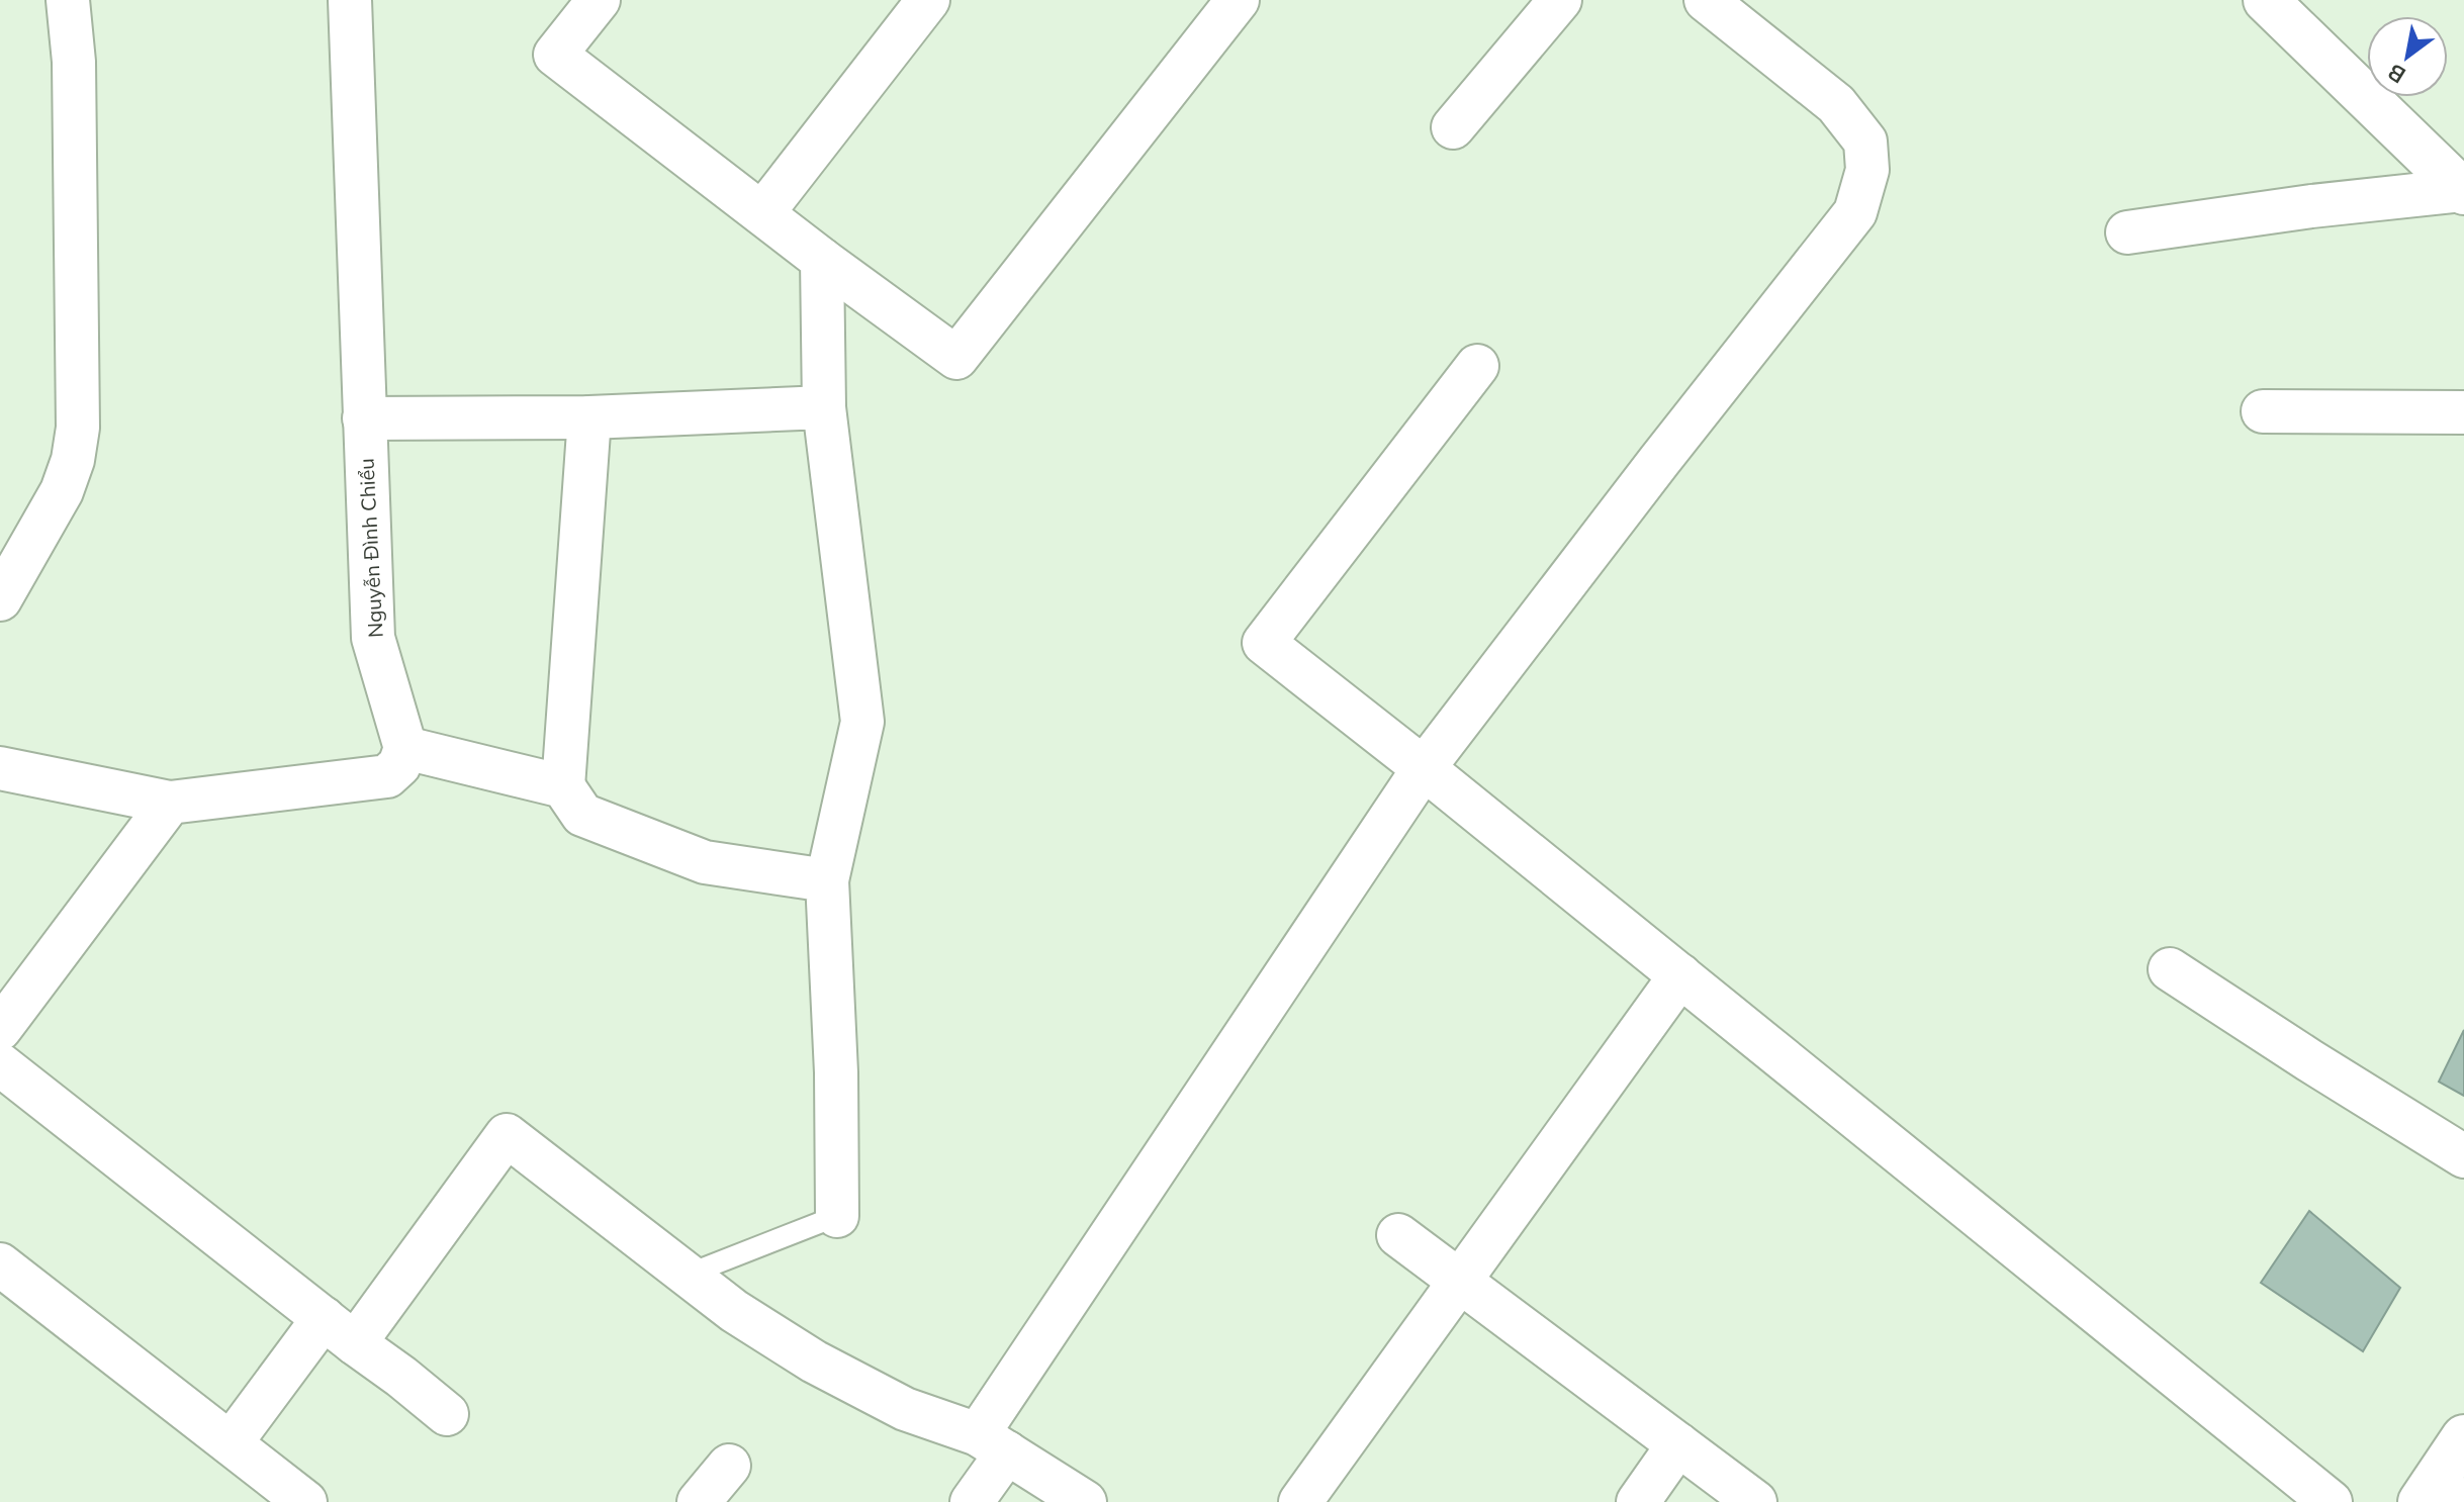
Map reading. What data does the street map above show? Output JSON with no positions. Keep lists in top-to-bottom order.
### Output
{
  "streets": {
    "street": ["Nguyễn Đình Chiểu"]
  },
  "north": "bottom left"
}
